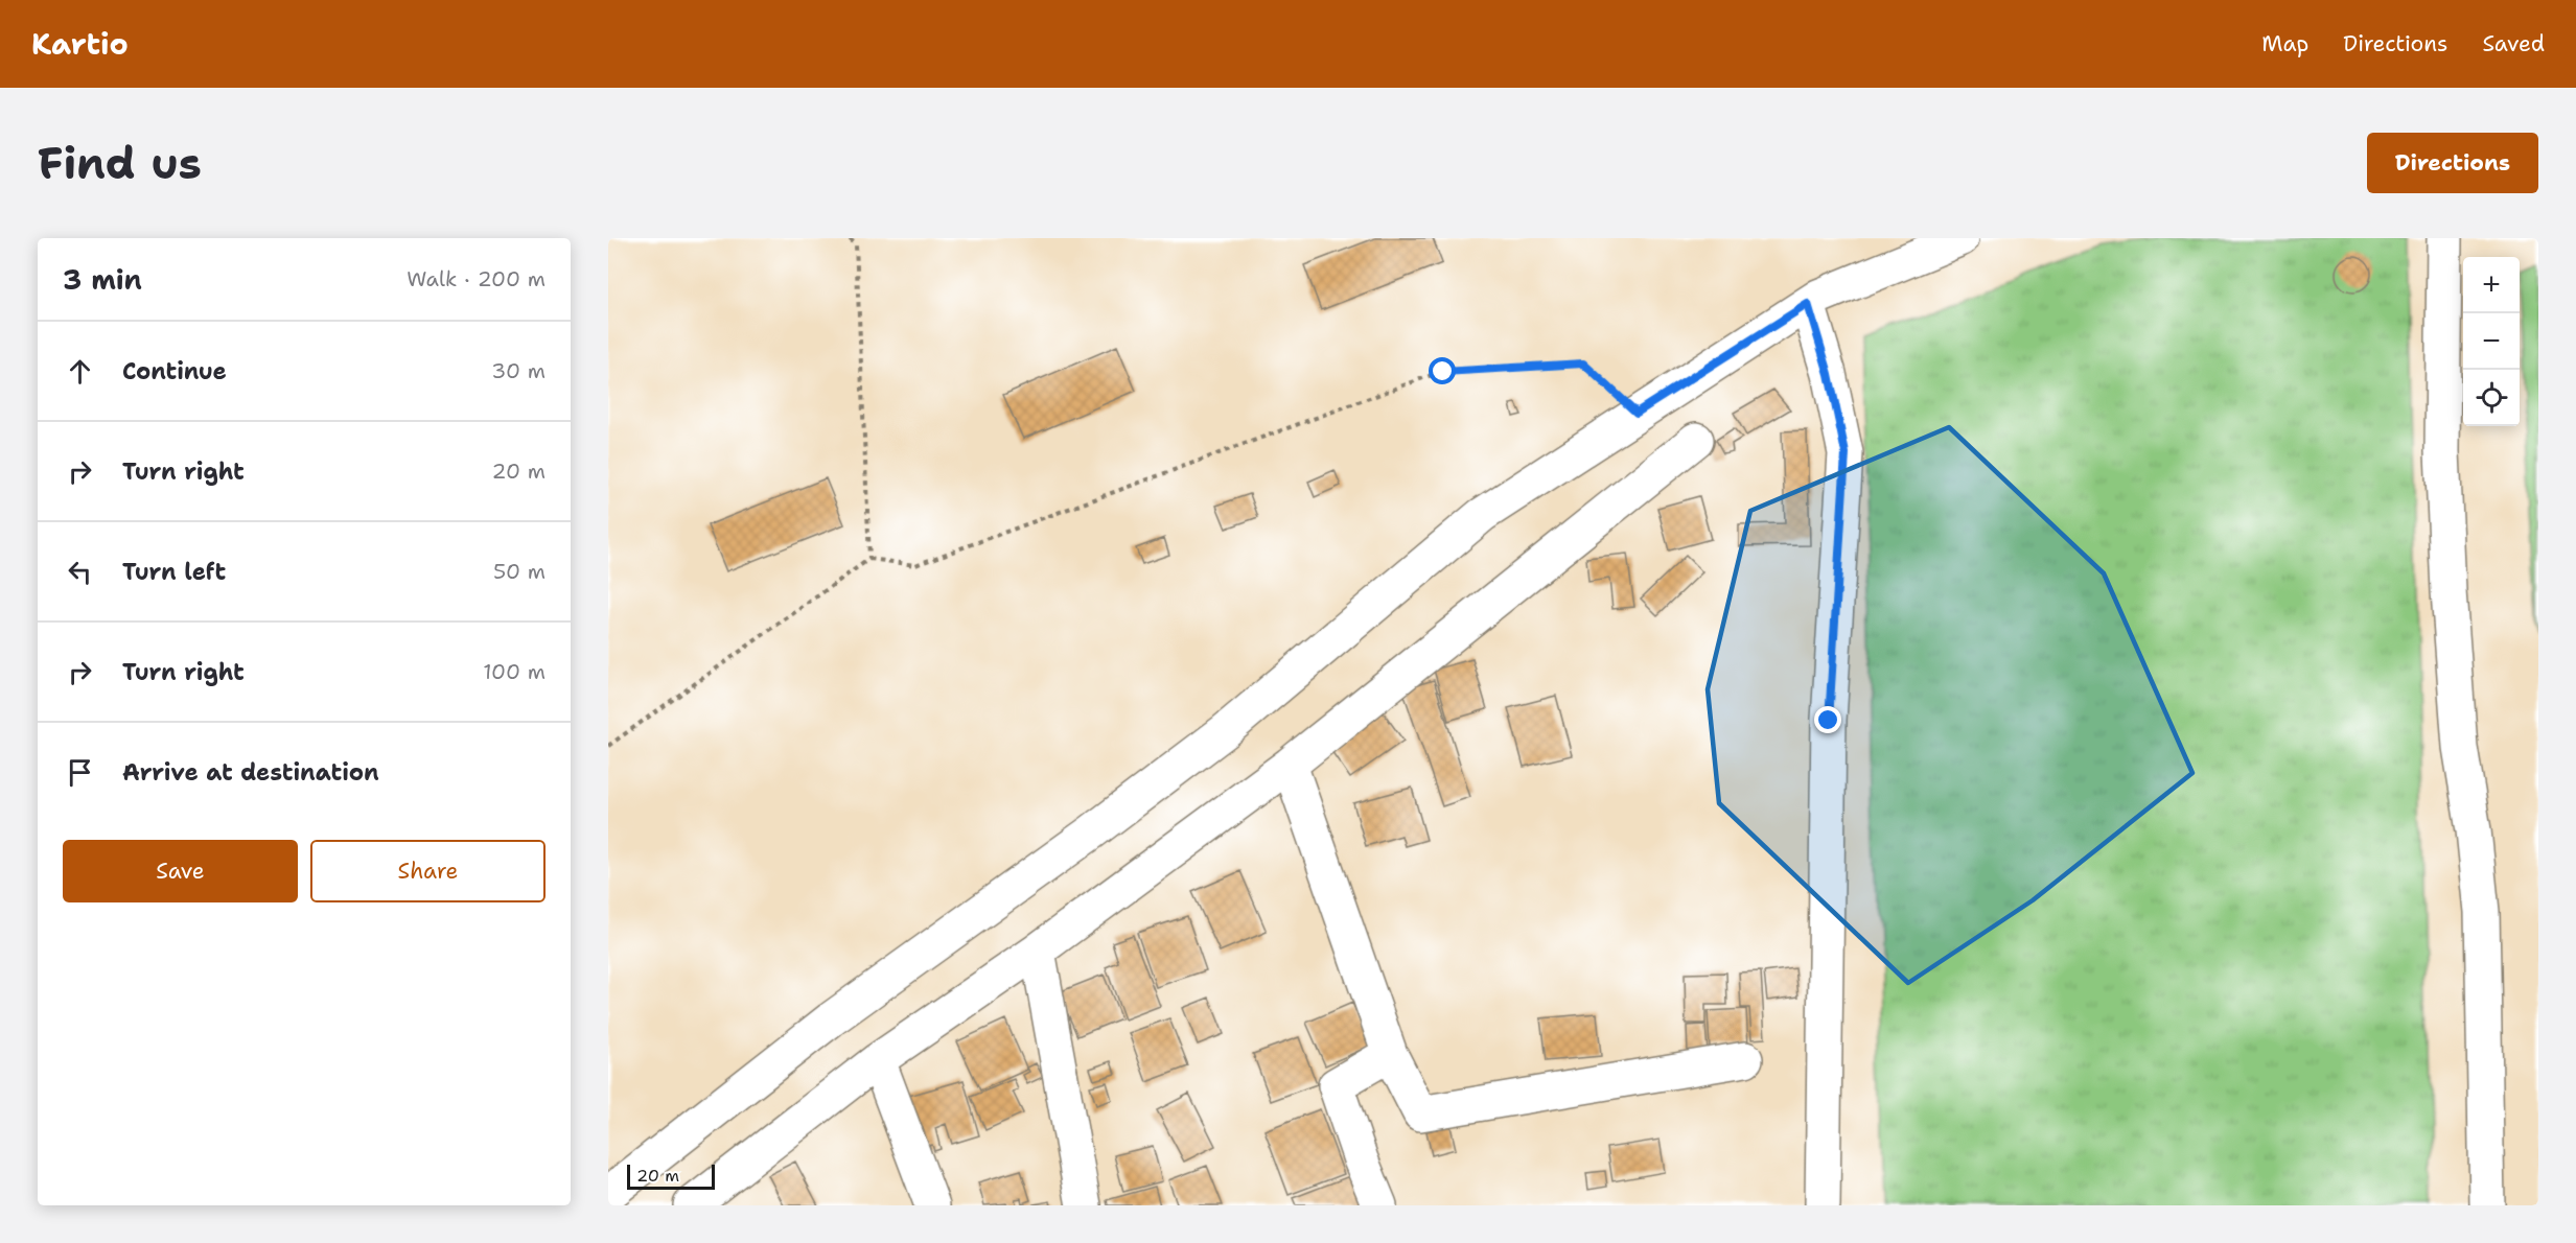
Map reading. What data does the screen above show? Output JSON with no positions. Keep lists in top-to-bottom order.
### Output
{
  "scale_bar": "20 m",
  "page": {
    "header": "Kartio",
    "nav": ["Map", "Directions", "Saved"],
    "buttons": [
      "Directions",
      ["Save", "Share"]
    ],
    "title": "Find us",
    "heading": ["3 min", "Walk · 200 m"],
    "map_buttons": ["+", "−"],
    "list": [
      ["Continue", "30 m"],
      ["Turn right", "20 m"],
      ["Turn left", "50 m"],
      ["Turn right", "100 m"],
      "Arrive at destination"
    ],
    "scale": "20 m"
  }
}
